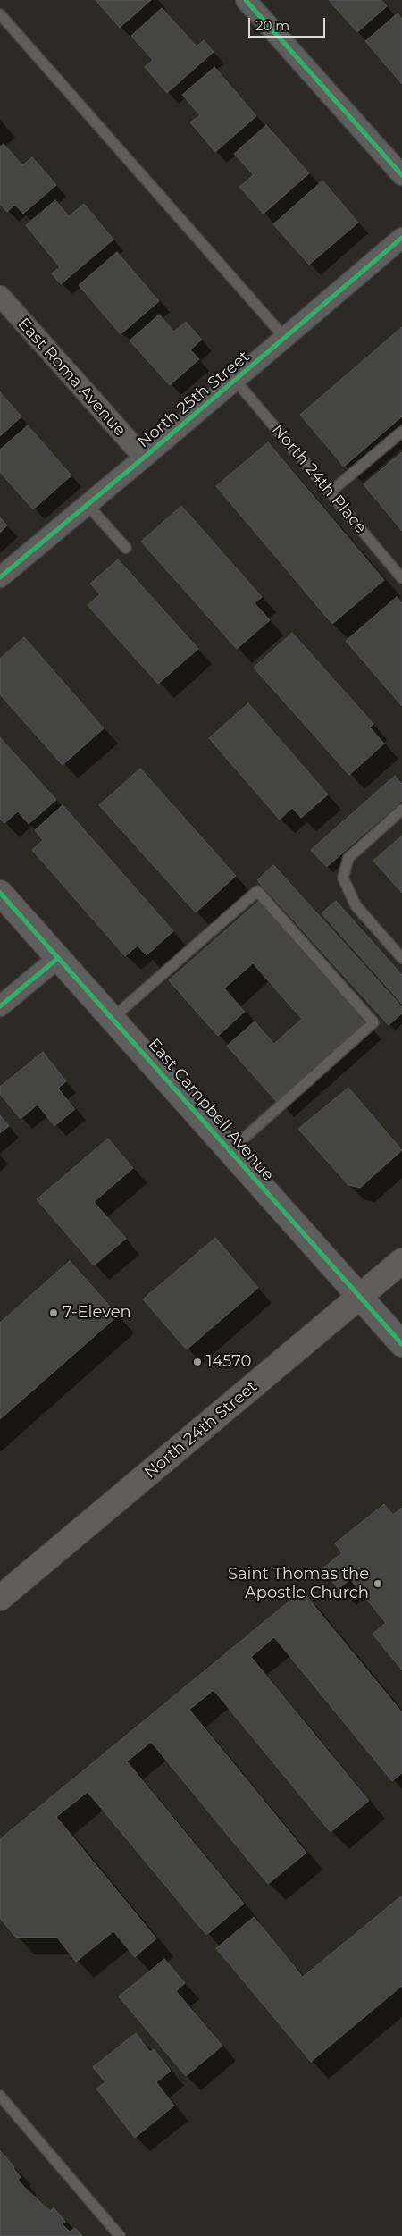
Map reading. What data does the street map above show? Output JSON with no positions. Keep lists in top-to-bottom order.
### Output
{
  "streets": {
    "street": [
      "East Roma Avenue",
      "North 25th Street",
      "East Campbell Avenue",
      "North 24th Street"
    ],
    "lane": ["North 24th Place"]
  },
  "crossings": [
    ["East Roma Avenue", "North 25th Street"],
    ["North 25th Street", "North 24th Place"],
    ["East Campbell Avenue", "North 24th Street"]
  ],
  "places": ["7-Eleven", "14570", "Saint Thomas the Apostle Church"],
  "scale_bar": "20 m"
}
